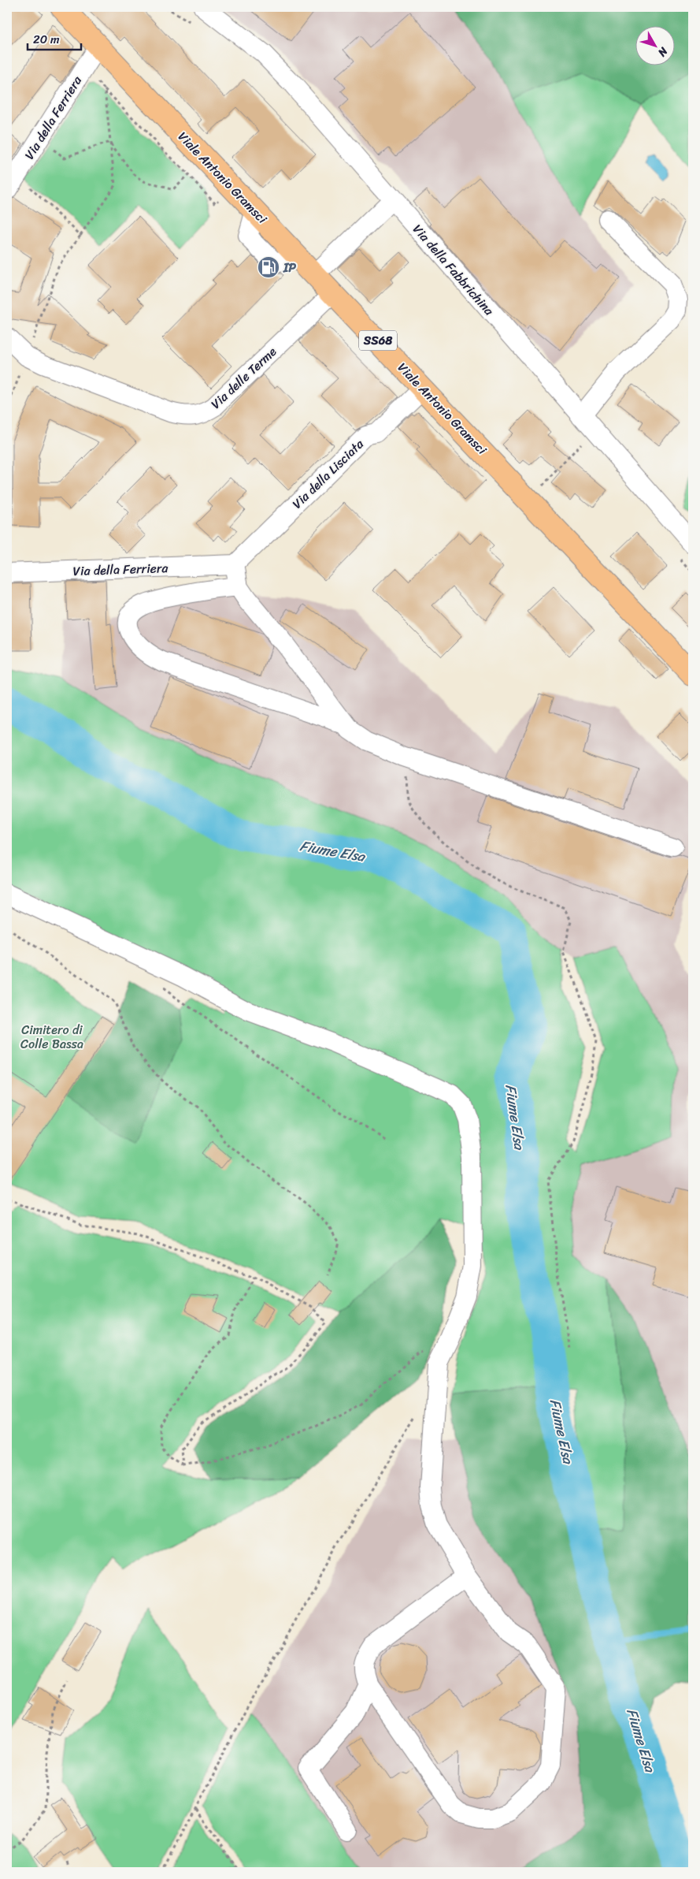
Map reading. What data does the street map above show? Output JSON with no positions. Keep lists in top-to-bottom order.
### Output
{
  "streets": {
    "main road": ["Viale Antonio Gramsci", "SS68"],
    "street": [
      "Via della Ferriera",
      "Via della Fabbrichina",
      "Via delle Terme",
      "Via della Lisciata"
    ]
  },
  "crossings": [
    ["Via della Ferriera", "Viale Antonio Gramsci"],
    ["Via della Ferriera", "Via della Lisciata"],
    ["Viale Antonio Gramsci", "Via delle Terme"],
    ["Viale Antonio Gramsci", "Via della Lisciata"]
  ],
  "water": ["Fiume Elsa"],
  "parks": ["Cimitero di Colle Bassa"],
  "places": {
    "fuel station": ["IP"]
  },
  "scale_bar": "20 m",
  "north": "bottom right"
}
